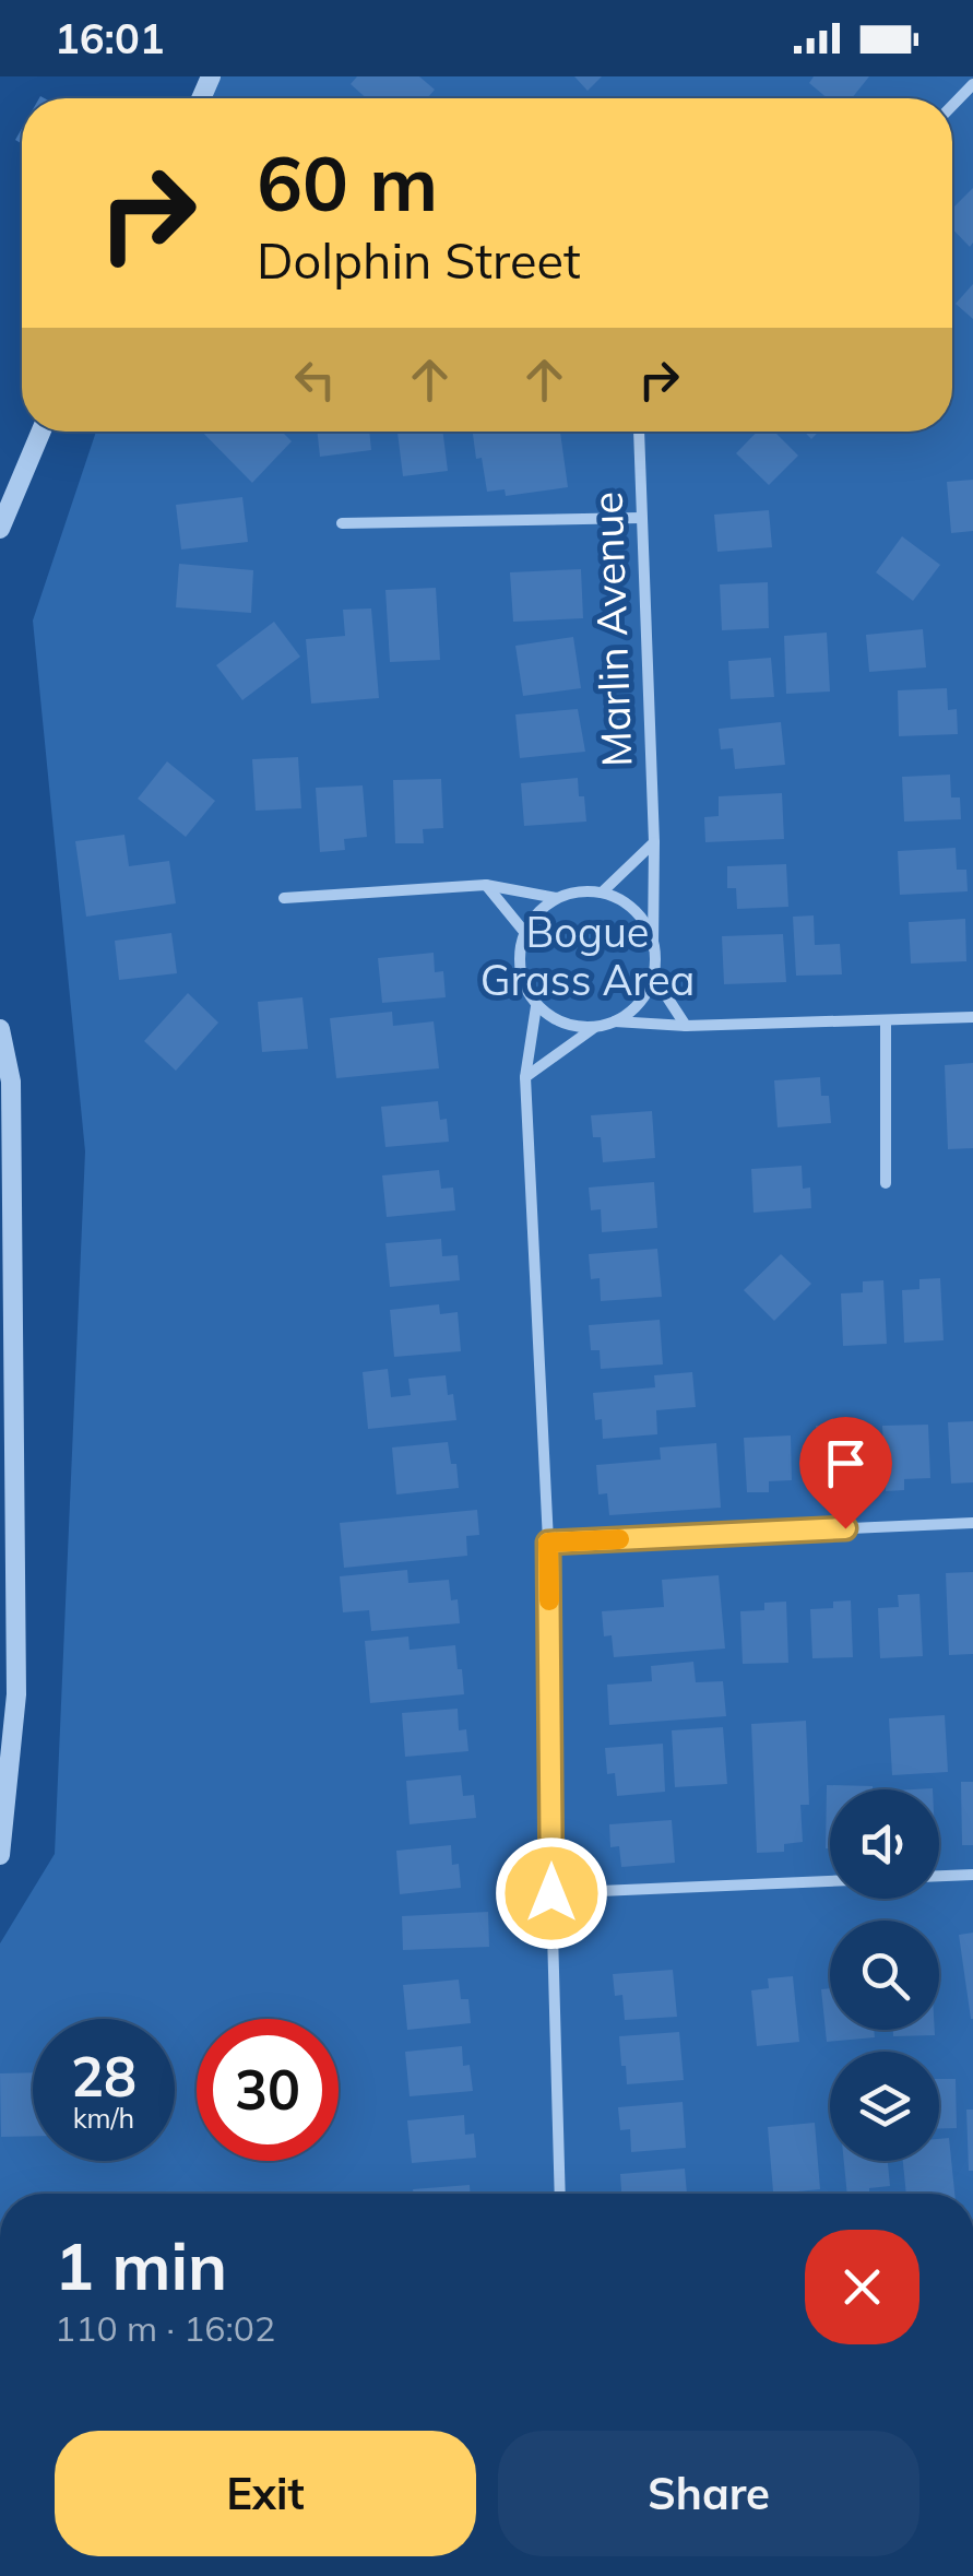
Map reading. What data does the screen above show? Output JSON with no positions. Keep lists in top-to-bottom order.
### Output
{
  "streets": {
    "street": ["Marlin Avenue"]
  },
  "parks": ["Bogue Grass Area"],
  "page": {
    "status": "16:01",
    "turn": ["60 m", "Dolphin Street"],
    "speed": "28 km/h",
    "limit": "30",
    "heading": ["1 min", "110 m · 16:02"],
    "buttons": ["Exit", "Share"]
  }
}
